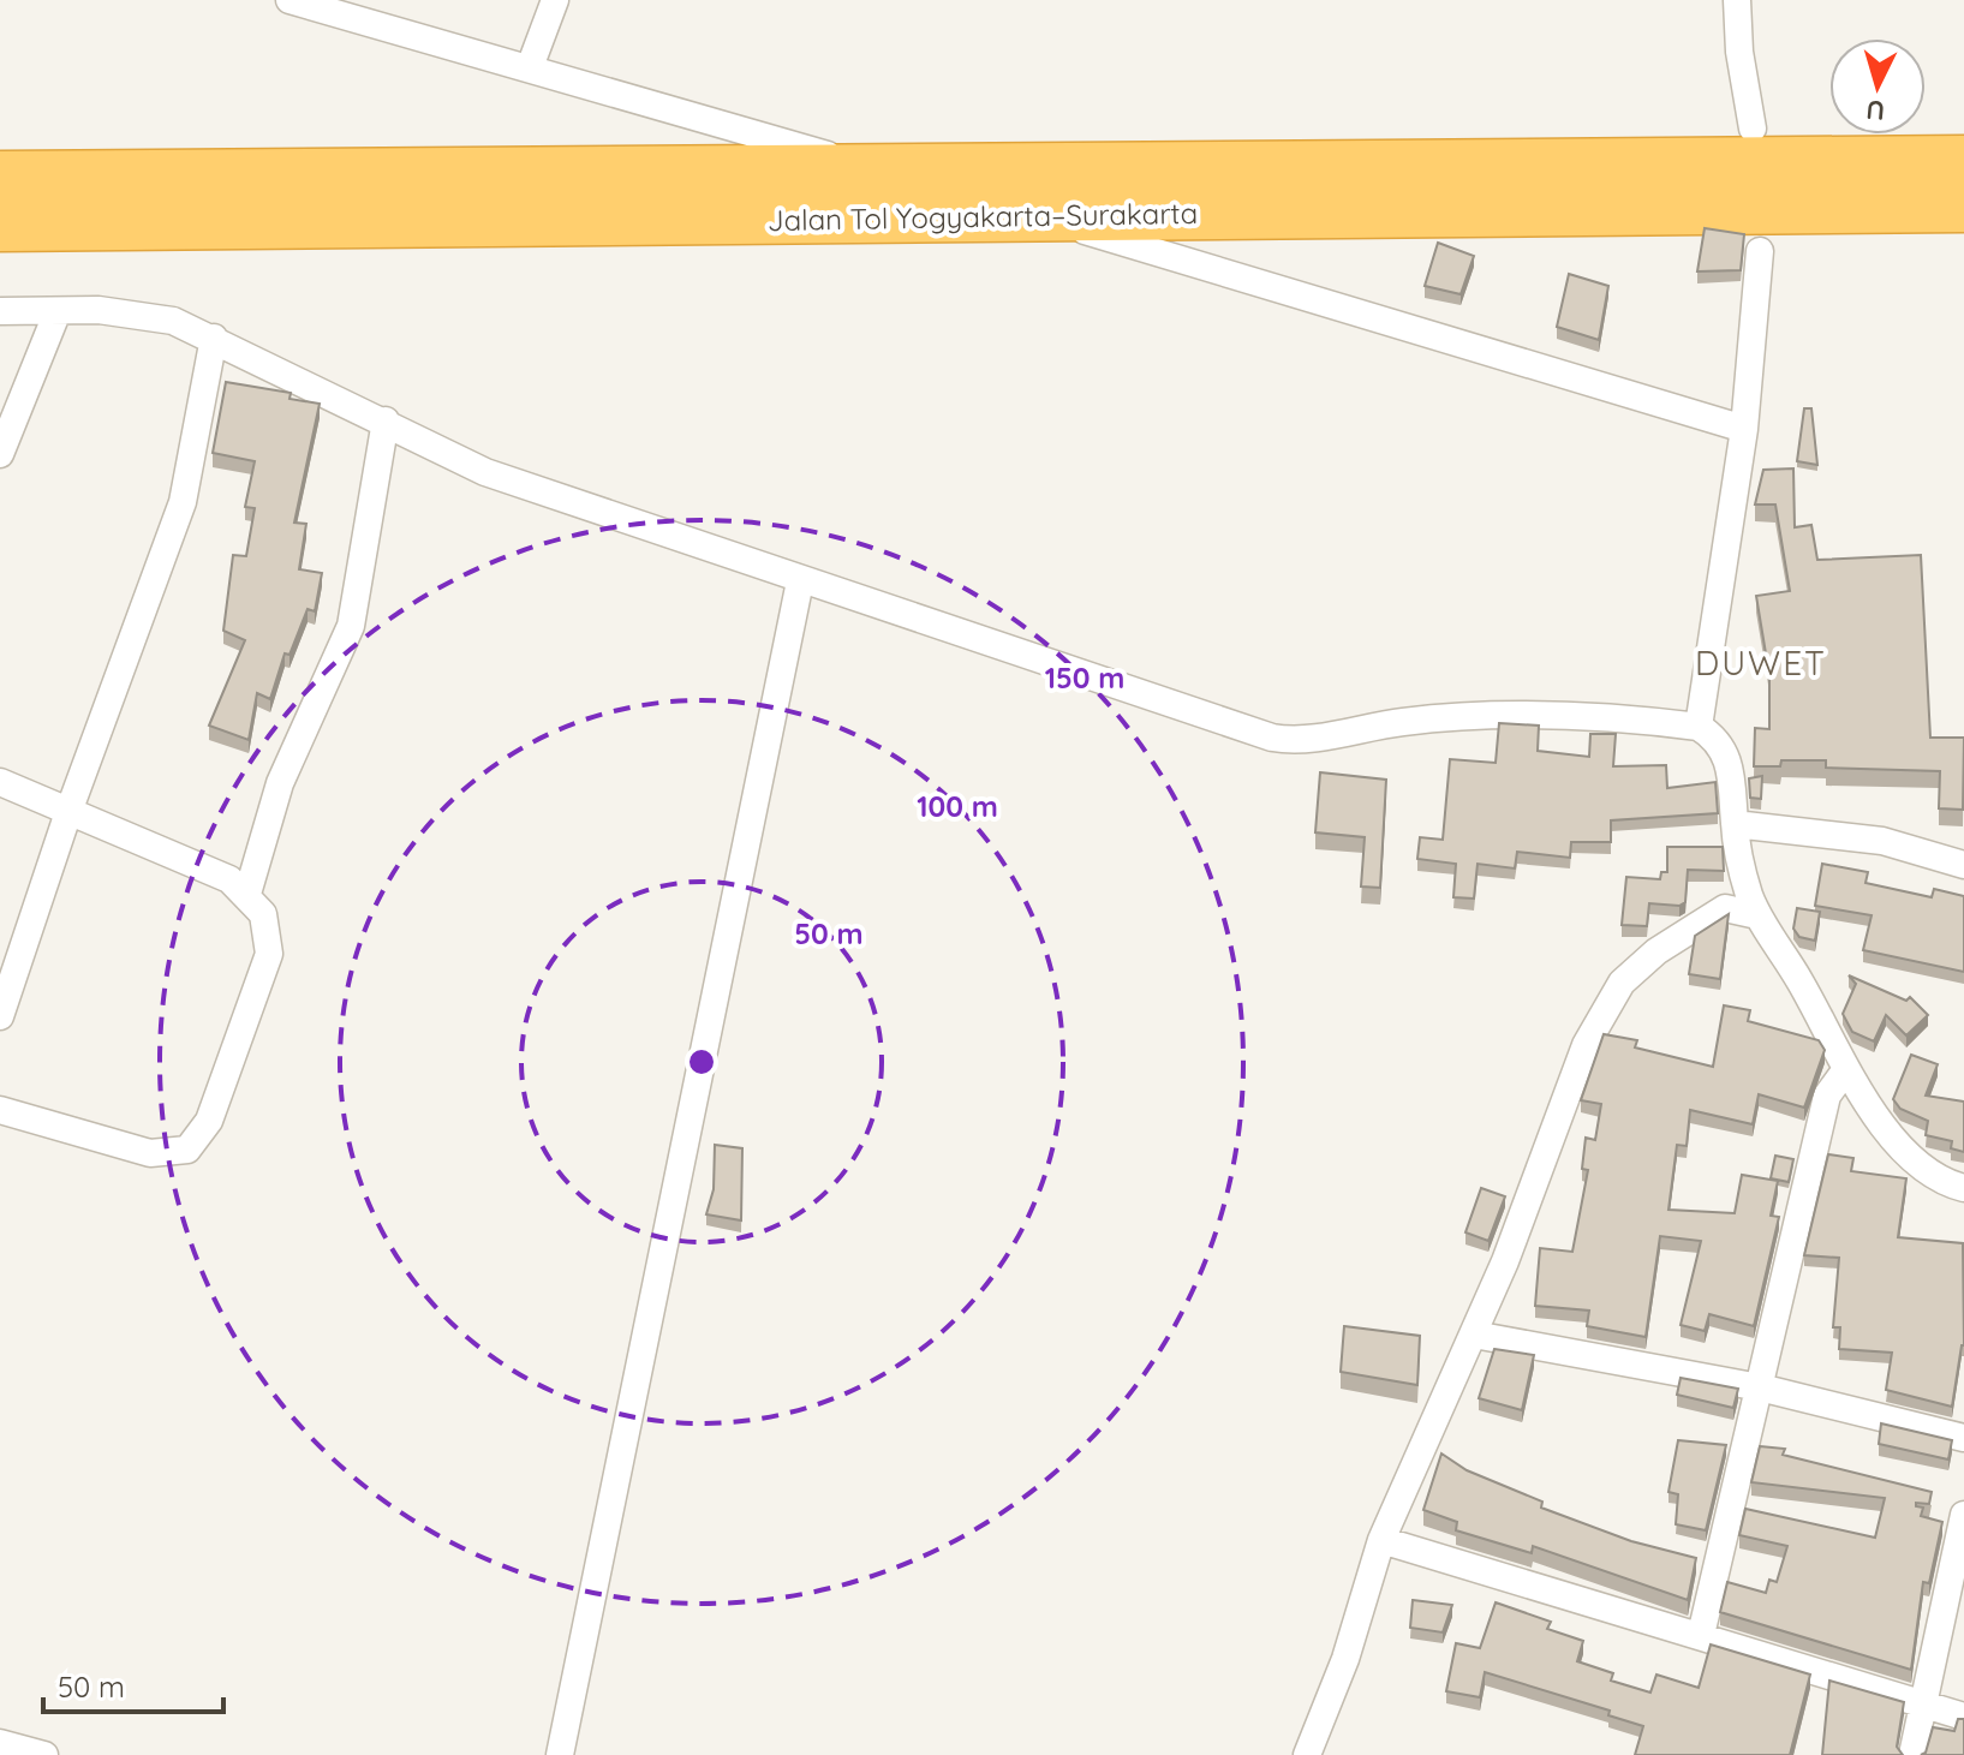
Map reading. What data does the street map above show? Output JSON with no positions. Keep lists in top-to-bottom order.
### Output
{
  "streets": {
    "highway": ["Jalan Tol Yogyakarta–Surakarta"]
  },
  "districts": ["DUWET"],
  "scale_bar": "50 m",
  "north": "bottom",
  "rings": ["150 m", "100 m", "50 m"]
}
